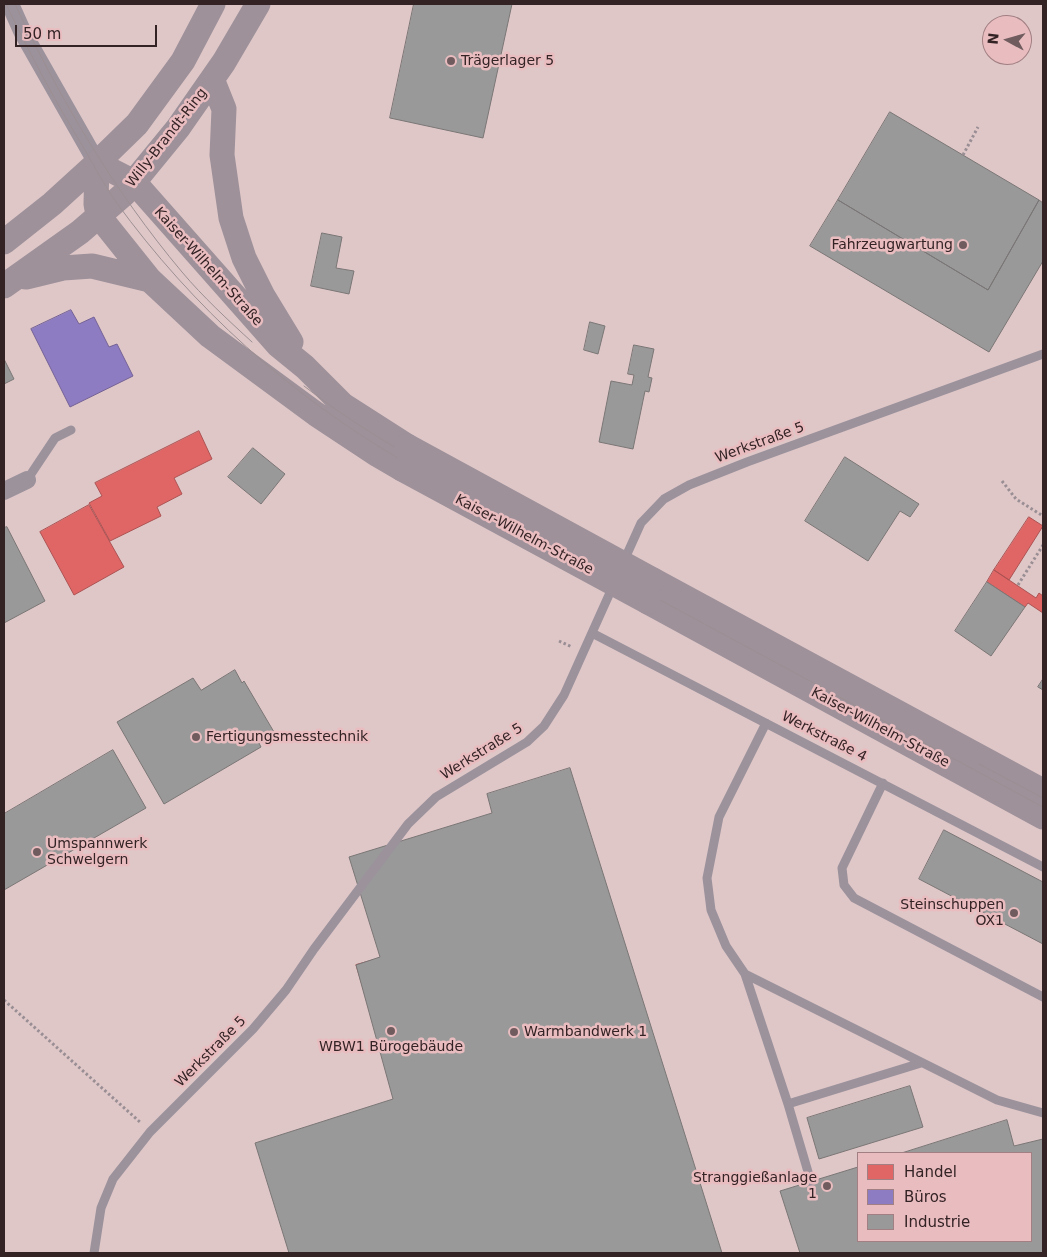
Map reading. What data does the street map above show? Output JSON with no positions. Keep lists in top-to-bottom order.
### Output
{
  "streets": {
    "main road": ["Willy-Brandt-Ring", "Kaiser-Wilhelm-Straße"],
    "lane": ["Werkstraße 5", "Werkstraße 4"]
  },
  "crossings": [
    ["Willy-Brandt-Ring", "Kaiser-Wilhelm-Straße"],
    ["Werkstraße 5", "Werkstraße 4"]
  ],
  "places": [
    "Trägerlager 5",
    "Fahrzeugwartung",
    "Fertigungsmesstechnik",
    "Umspannwerk Schwelgern",
    "Steinschuppen OX1",
    "WBW1 Bürogebäude",
    "Warmbandwerk 1",
    "Stranggießanlage 1"
  ],
  "legend": ["Handel", "Büros", "Industrie"],
  "scale_bar": "50 m",
  "north": "left"
}
